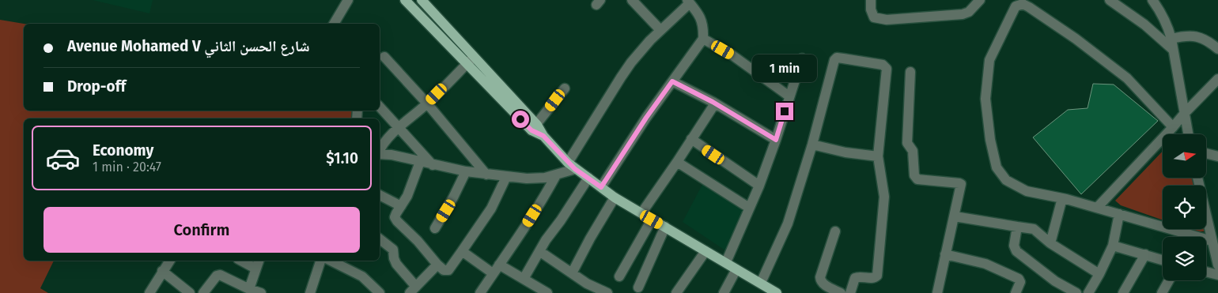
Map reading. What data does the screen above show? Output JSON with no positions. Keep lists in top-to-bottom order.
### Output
{
  "north": "right",
  "page": {
    "banner": ["Avenue Mohamed V شارع الحسن الثاني", "Drop-off"],
    "bubble": "1 min",
    "list": [
      {
        "name": "Economy",
        "note": "1 min · 20:47",
        "value": "$1.10"
      }
    ],
    "buttons": "Confirm"
  }
}
